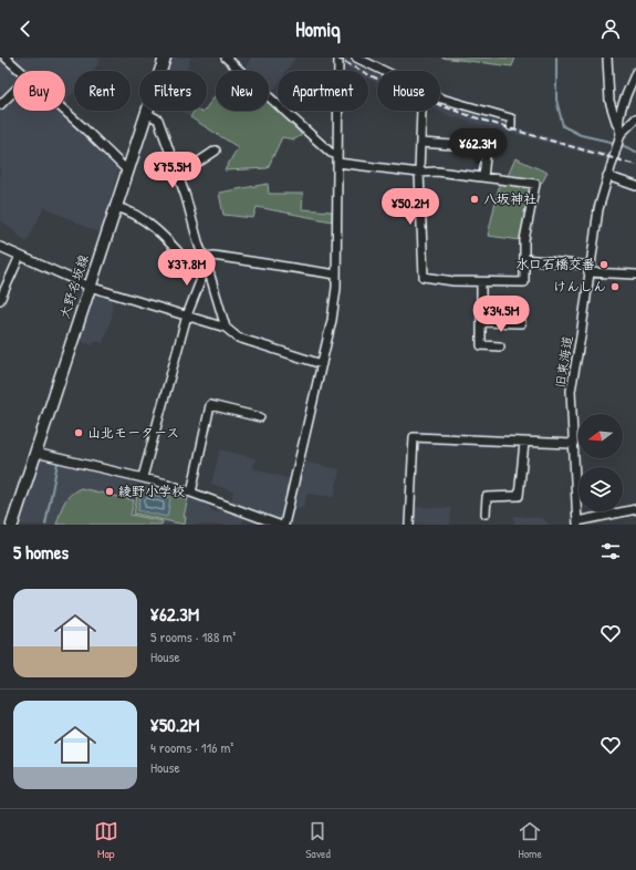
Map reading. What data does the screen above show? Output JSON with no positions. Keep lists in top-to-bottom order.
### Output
{
  "streets": {
    "main road": ["大野名坂線"],
    "street": ["旧東海道"]
  },
  "places": [
    "八坂神社",
    "水口石橋交番",
    "けんしん",
    "山北モータース",
    "綾野小学校"
  ],
  "north": "left",
  "page": {
    "header": "Homiq",
    "chip": [
      "Buy",
      "Rent",
      "Filters",
      "New",
      "Apartment",
      "House"
    ],
    "price": [
      "¥62.3M",
      "¥75.5M",
      "¥50.2M",
      "¥37.8M",
      "¥34.5M"
    ],
    "heading": "5 homes",
    "list": [
      {
        "name": "¥62.3M",
        "note": "5 rooms · 188 m² · House"
      },
      {
        "name": "¥50.2M",
        "note": "4 rooms · 116 m² · House"
      }
    ],
    "tabs": ["Map", "Saved", "Home"]
  }
}
